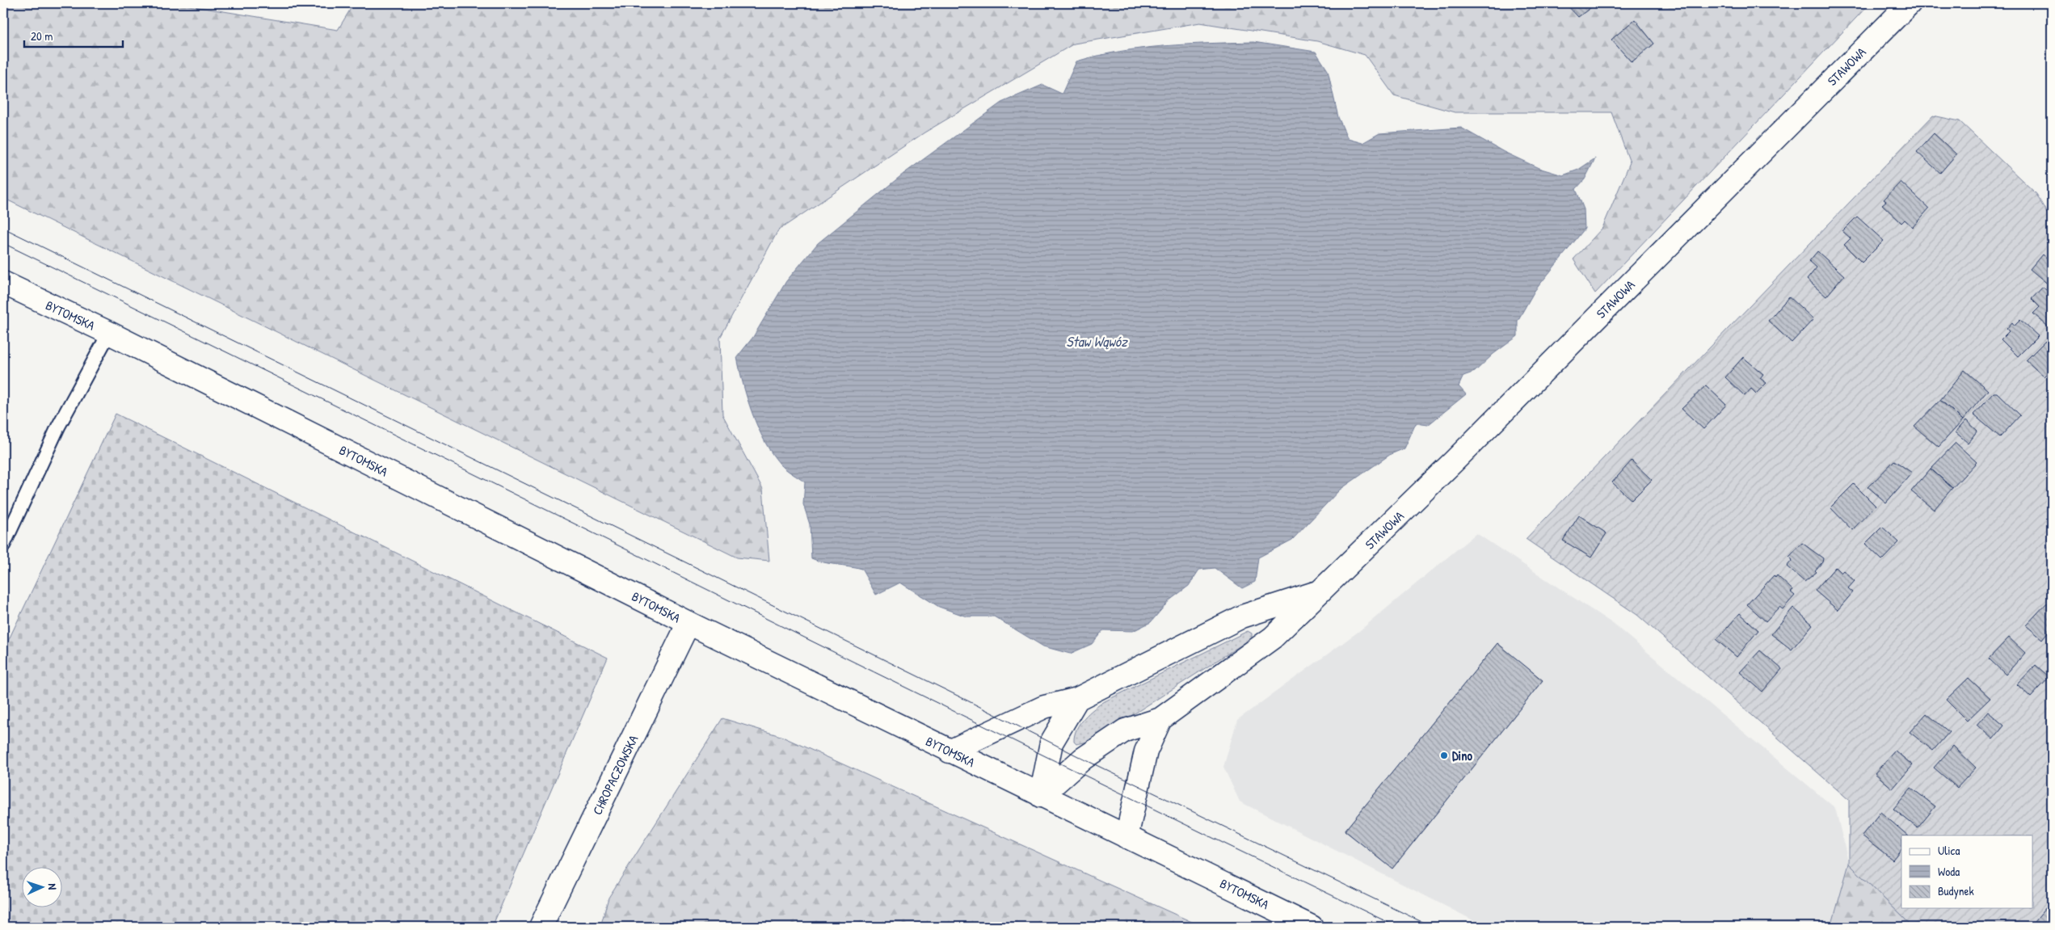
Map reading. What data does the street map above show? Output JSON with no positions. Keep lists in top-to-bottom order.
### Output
{
  "streets": {
    "street": ["STAWOWA", "BYTOMSKA", "CHROPACZOWSKA"]
  },
  "crossings": [
    ["BYTOMSKA", "CHROPACZOWSKA"]
  ],
  "water": ["Staw Wąwóz"],
  "places": ["Dino"],
  "legend": ["Ulica", "Woda", "Budynek"],
  "scale_bar": "20 m",
  "north": "right"
}
